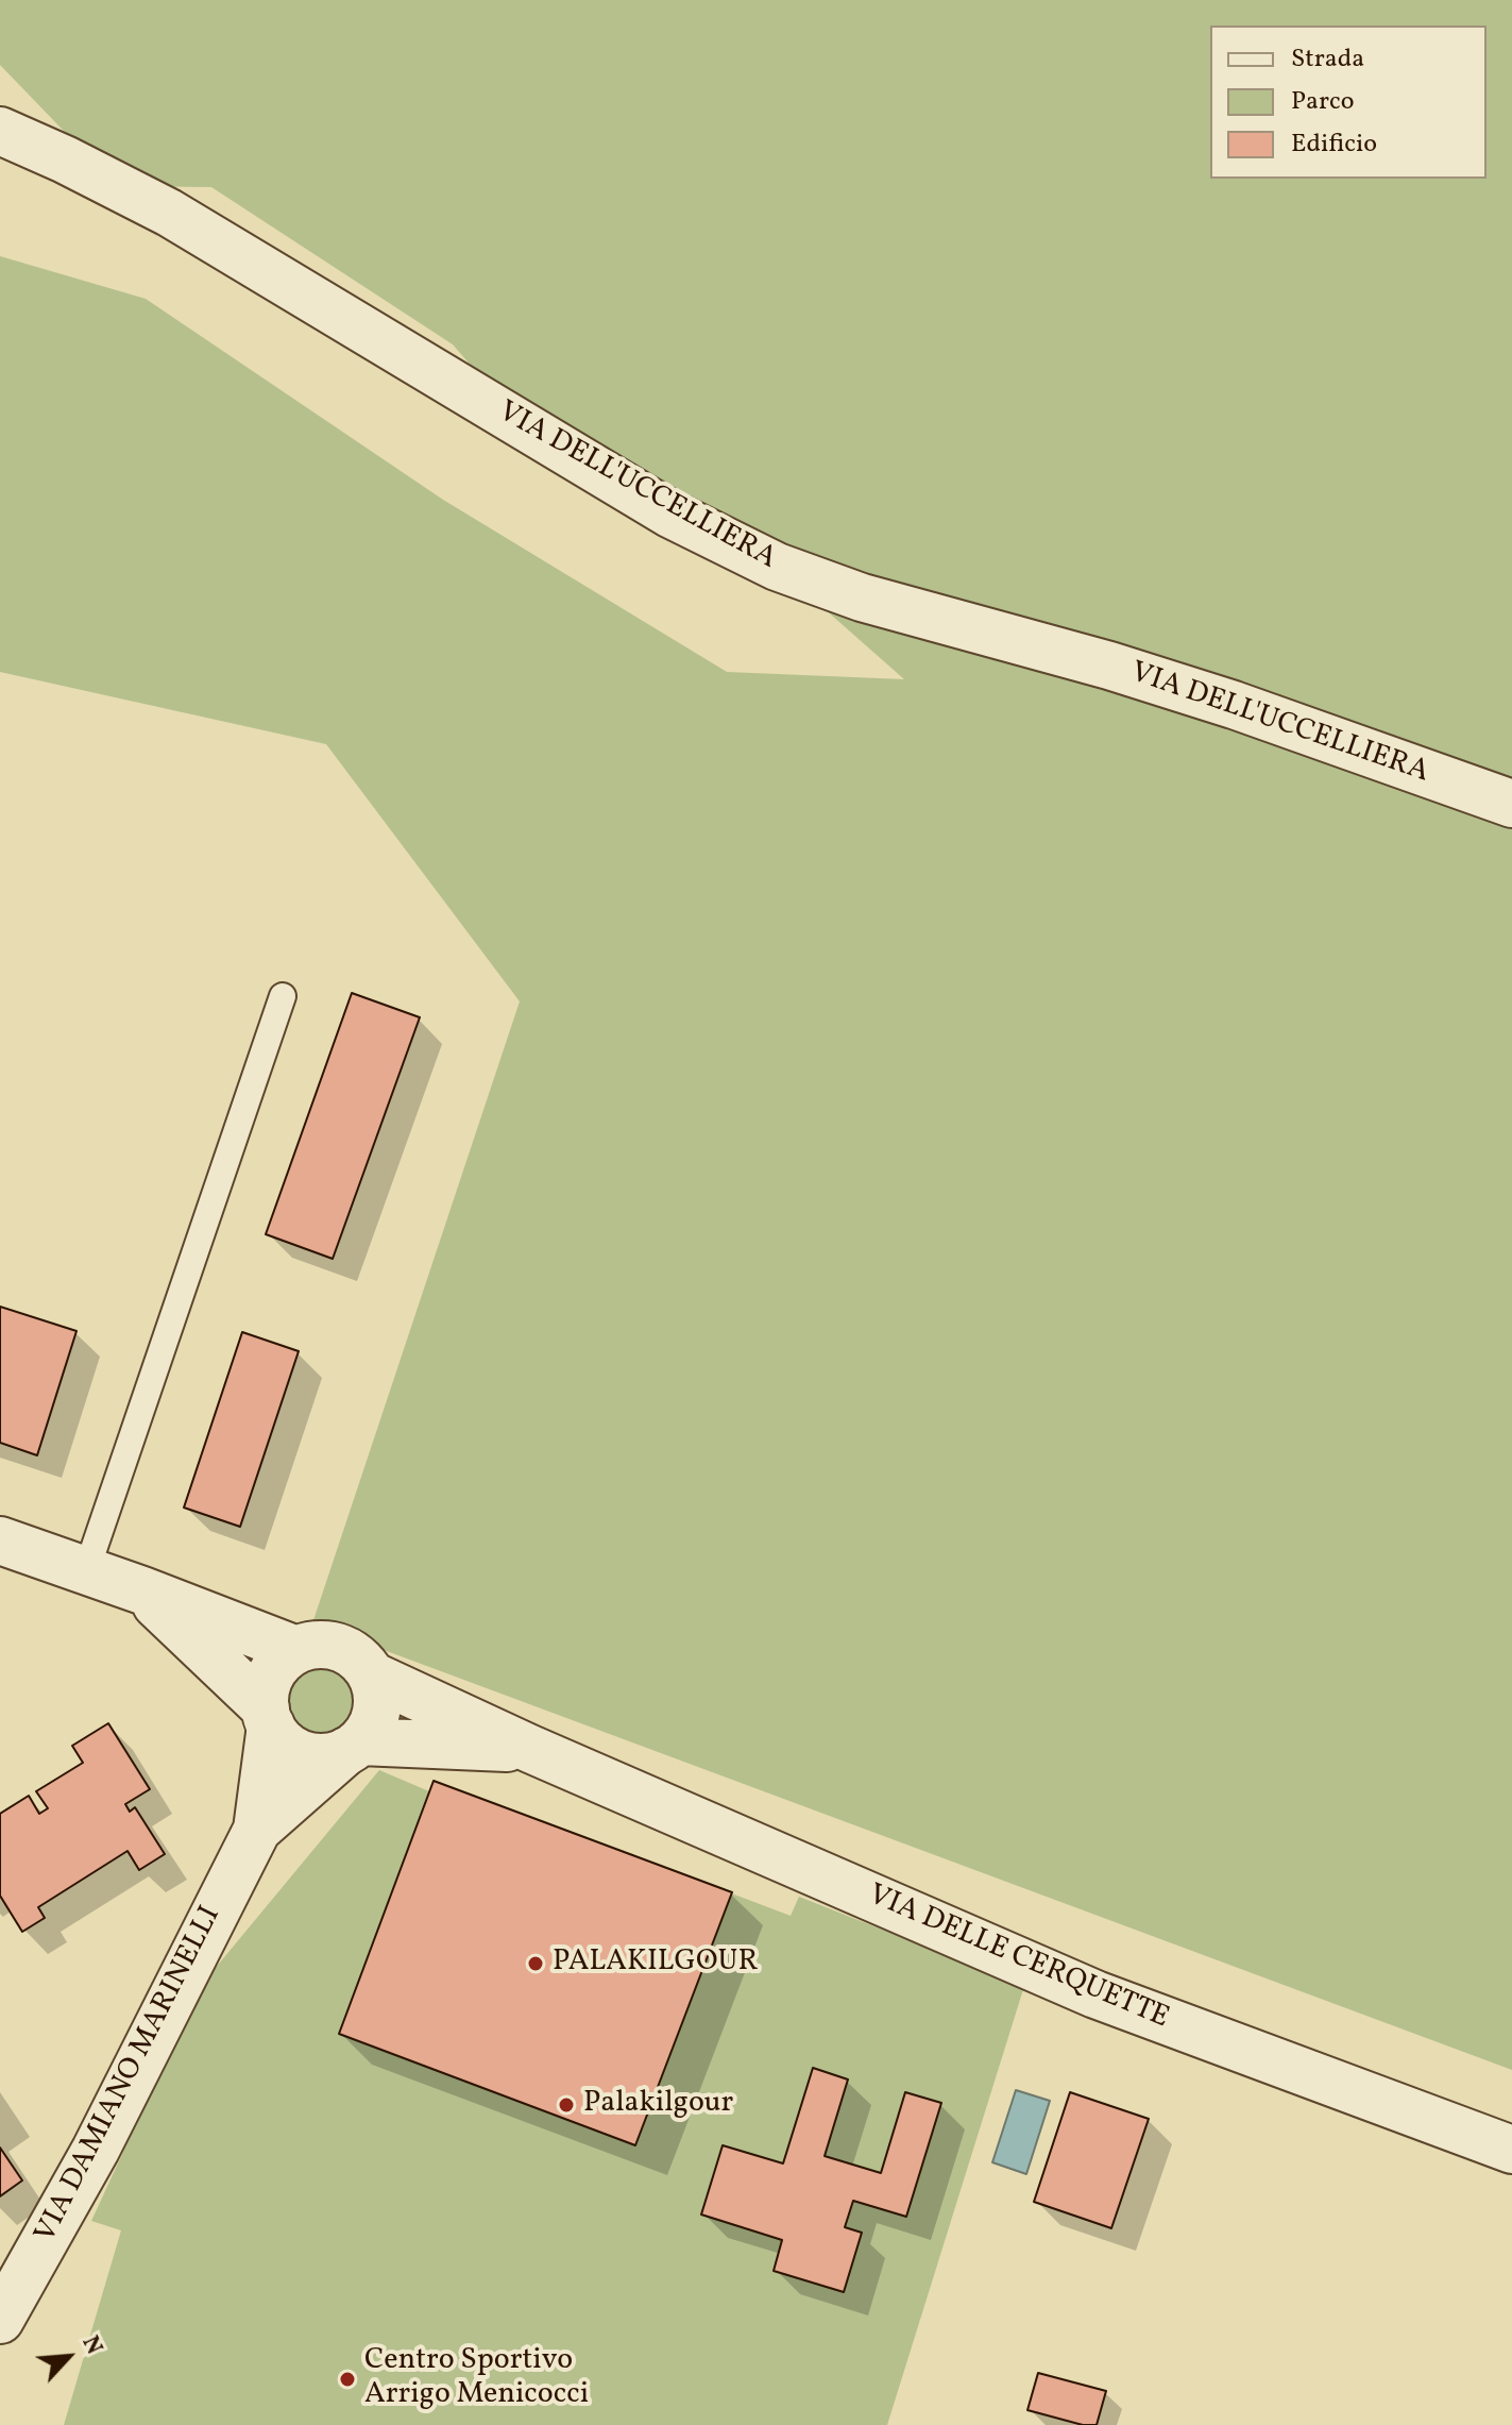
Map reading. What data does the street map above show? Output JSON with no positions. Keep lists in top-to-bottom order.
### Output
{
  "streets": {
    "street": ["VIA DELL'UCCELLIERA", "VIA DELLE CERQUETTE", "VIA DAMIANO MARINELLI"]
  },
  "crossings": [
    ["VIA DELLE CERQUETTE", "VIA DAMIANO MARINELLI"]
  ],
  "places": ["PALAKILGOUR", "Palakilgour", "Centro Sportivo Arrigo Menicocci"],
  "legend": ["Strada", "Parco", "Edificio"],
  "north": "top right"
}
